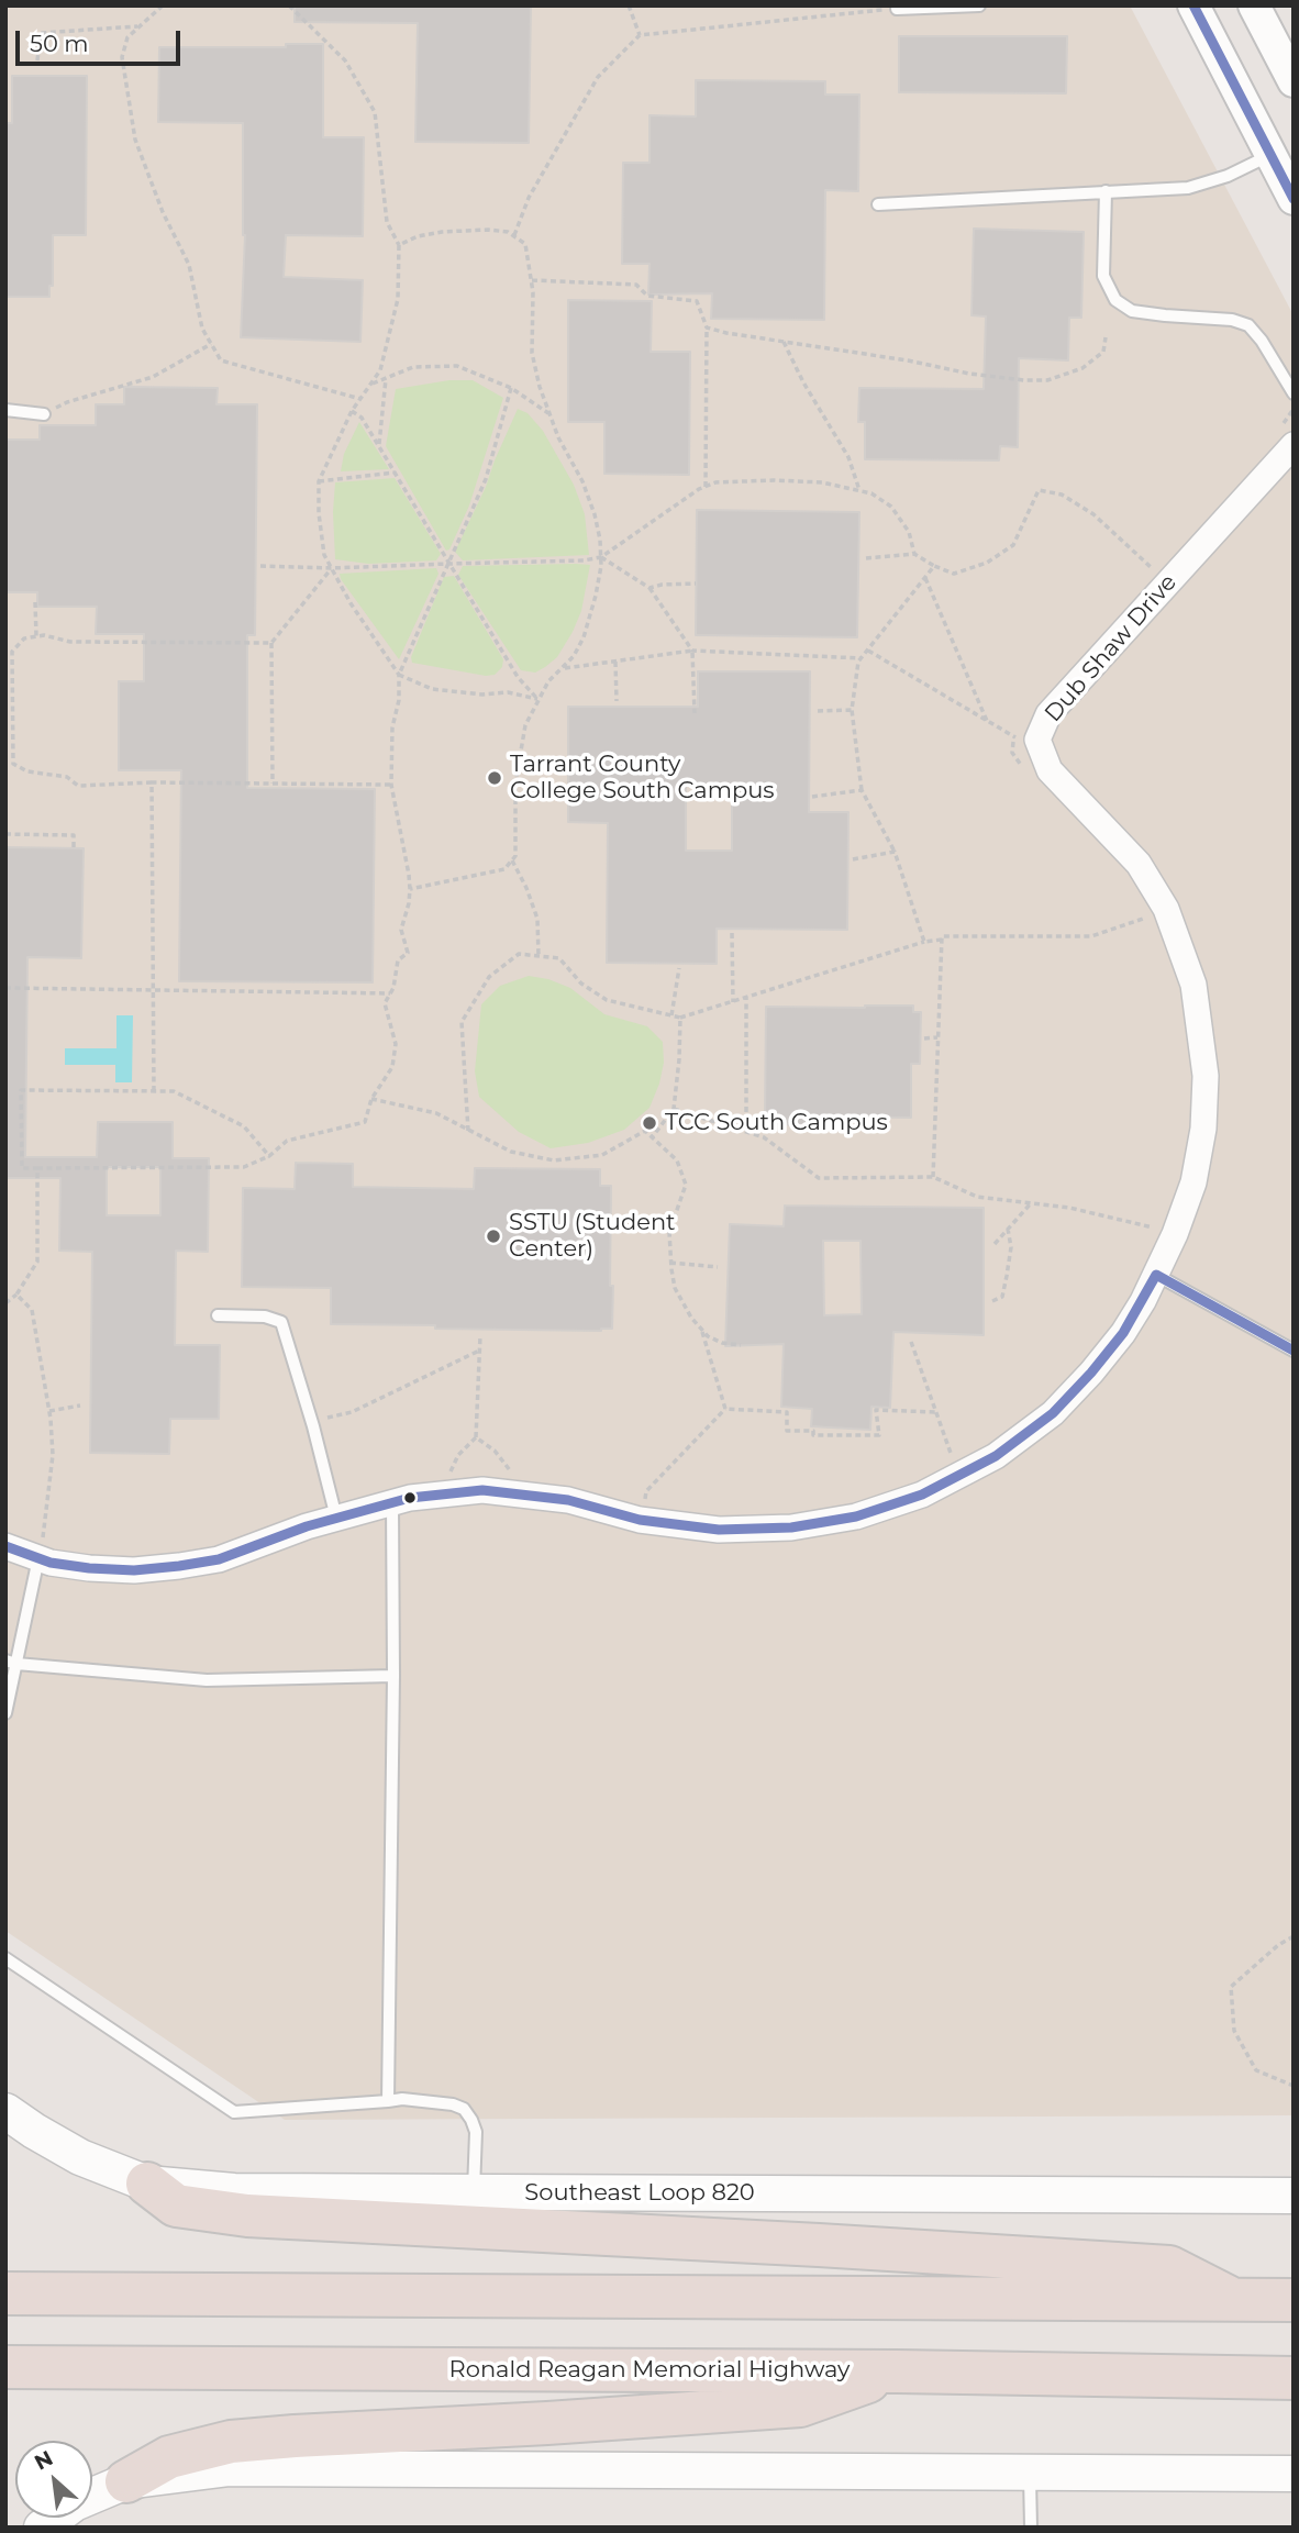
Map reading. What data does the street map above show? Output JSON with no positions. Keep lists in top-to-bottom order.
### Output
{
  "streets": {
    "highway": ["Ronald Reagan Memorial Highway"],
    "main road": ["Southeast Loop 820"],
    "street": ["Dub Shaw Drive"]
  },
  "places": ["Tarrant County College South Campus", "TCC South Campus", "SSTU (Student Center)"],
  "scale_bar": "50 m",
  "north": "top left"
}
